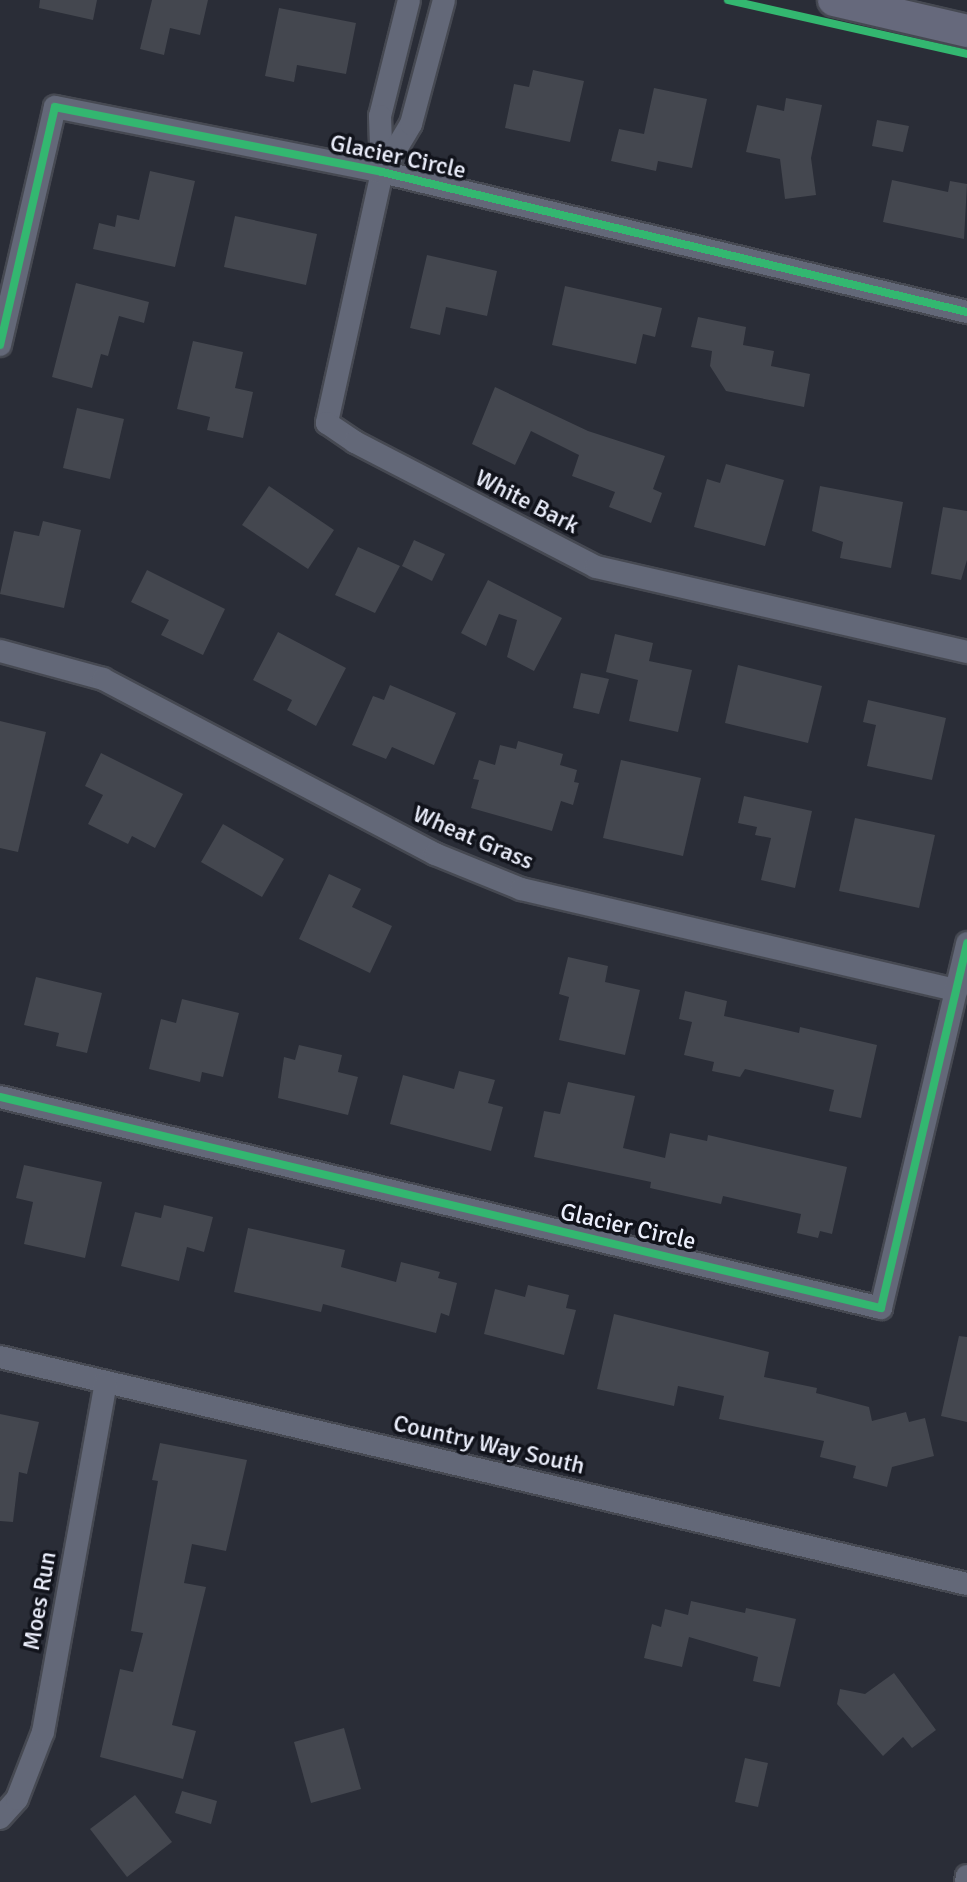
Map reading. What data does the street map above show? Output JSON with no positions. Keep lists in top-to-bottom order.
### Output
{
  "streets": {
    "street": [
      "Glacier Circle",
      "White Bark",
      "Wheat Grass",
      "Country Way South",
      "Moes Run"
    ]
  },
  "crossings": [
    ["Glacier Circle", "White Bark"],
    ["Glacier Circle", "Wheat Grass"],
    ["Country Way South", "Moes Run"]
  ]
}
